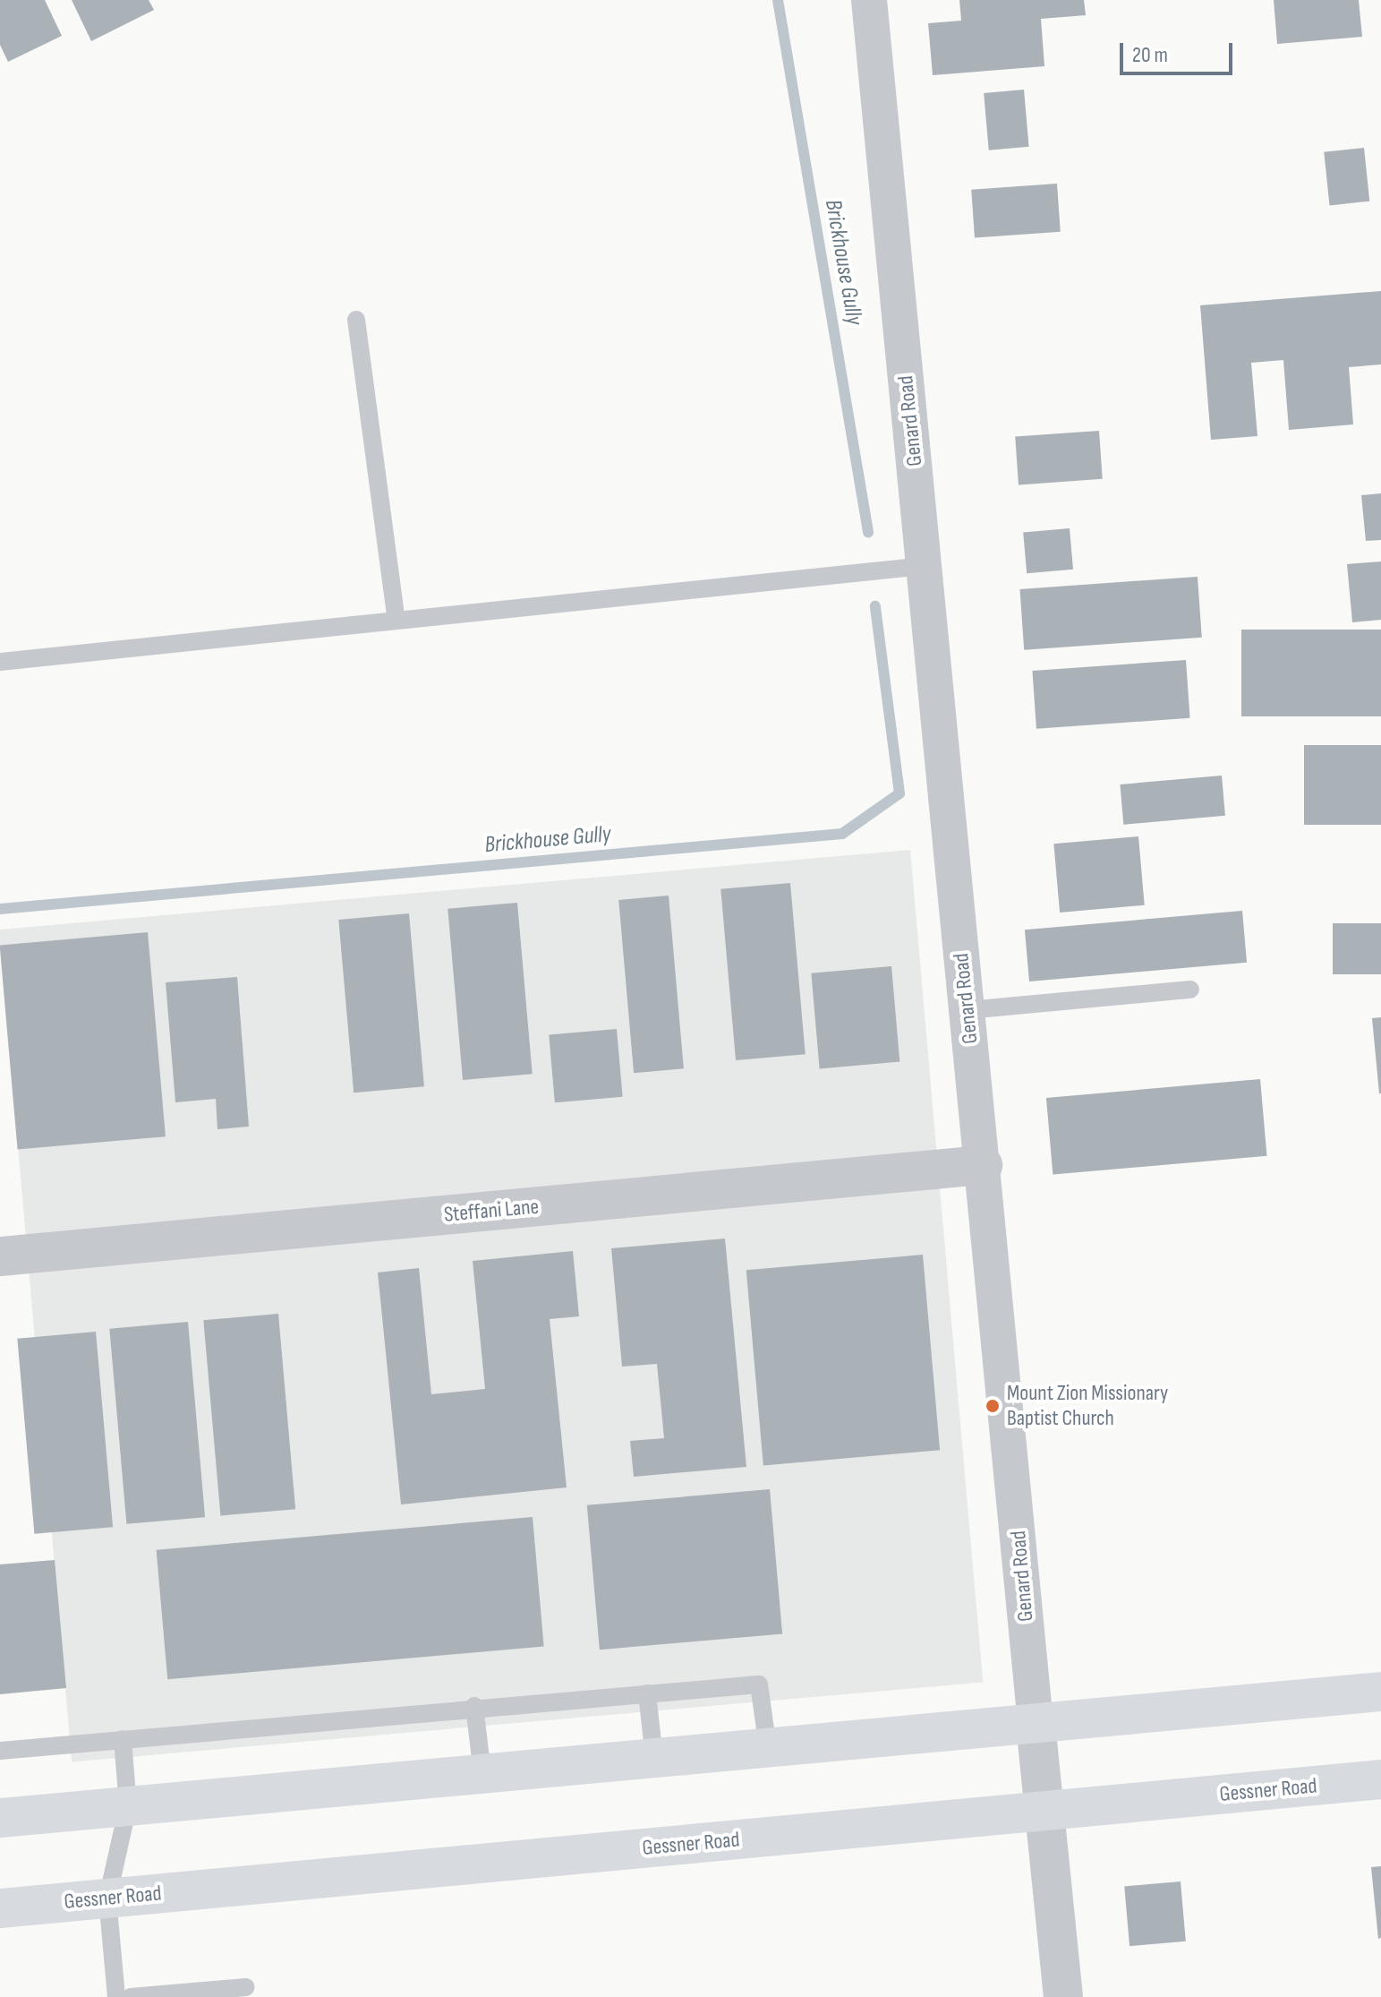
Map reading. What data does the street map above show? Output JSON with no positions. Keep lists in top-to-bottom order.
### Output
{
  "streets": {
    "main road": ["Gessner Road"],
    "street": ["Genard Road", "Steffani Lane"]
  },
  "crossings": [
    ["Genard Road", "Steffani Lane"],
    ["Genard Road", "Gessner Road"]
  ],
  "water": ["Brickhouse Gully"],
  "places": ["Mount Zion Missionary Baptist Church"],
  "scale_bar": "20 m"
}
